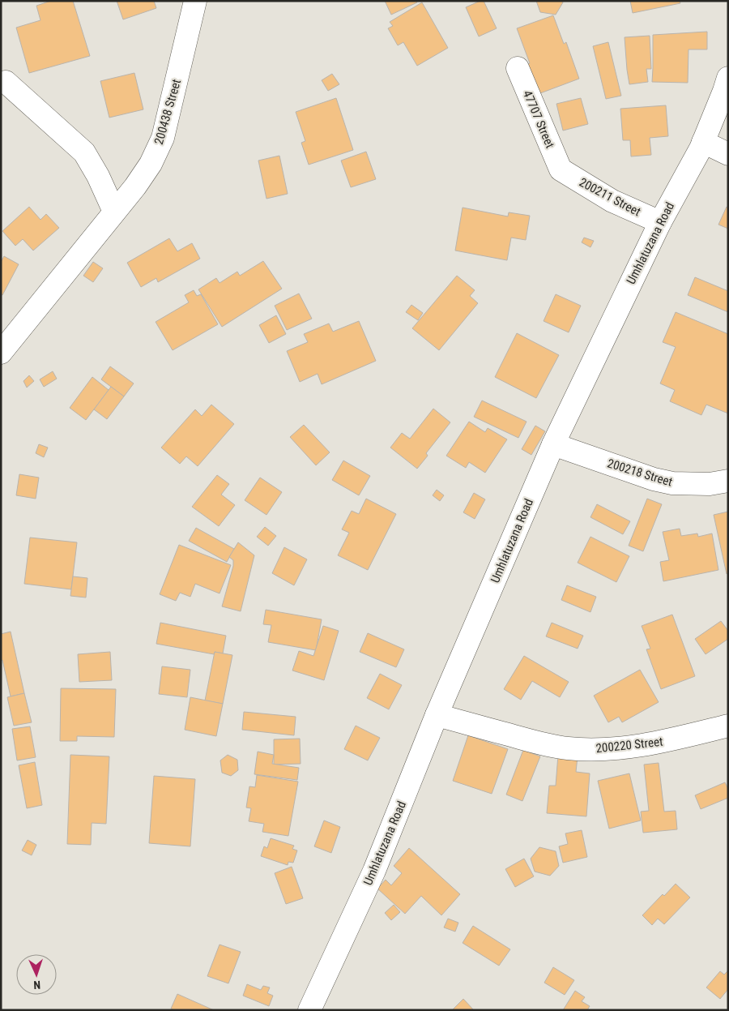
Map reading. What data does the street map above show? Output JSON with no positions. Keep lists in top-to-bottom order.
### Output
{
  "streets": {
    "street": [
      "200438 Street",
      "47707 Street",
      "200211 Street",
      "Umhlatuzana Road",
      "200218 Street",
      "200220 Street"
    ]
  },
  "crossings": [
    ["47707 Street", "200211 Street"],
    ["200211 Street", "Umhlatuzana Road"],
    ["Umhlatuzana Road", "200218 Street"],
    ["Umhlatuzana Road", "200220 Street"]
  ],
  "north": "bottom"
}
